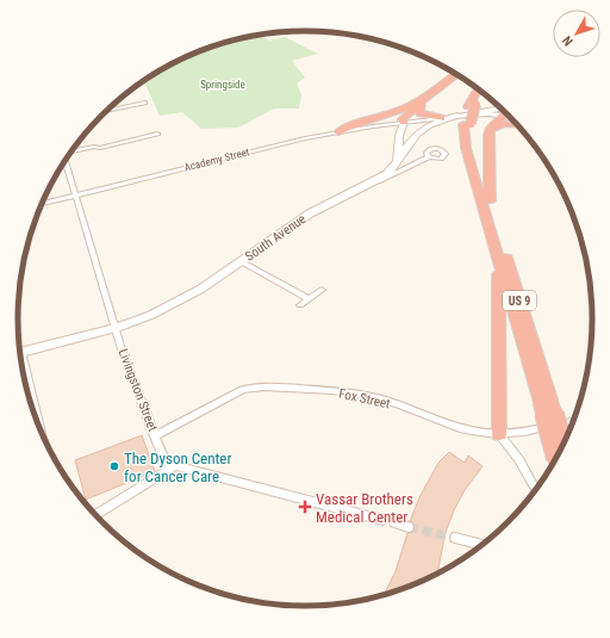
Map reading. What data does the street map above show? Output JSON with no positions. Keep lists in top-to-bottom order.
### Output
{
  "streets": {
    "highway": ["US 9"],
    "street": [
      "Academy Street",
      "South Avenue",
      "Livingston Street",
      "Fox Street"
    ]
  },
  "crossings": [
    ["Academy Street", "Livingston Street"],
    ["South Avenue", "US 9"],
    ["South Avenue", "Livingston Street"],
    ["Livingston Street", "Fox Street"]
  ],
  "parks": ["Springside"],
  "places": {
    "other": ["The Dyson Center for Cancer Care"],
    "health": ["Vassar Brothers Medical Center"]
  },
  "north": "bottom left"
}
